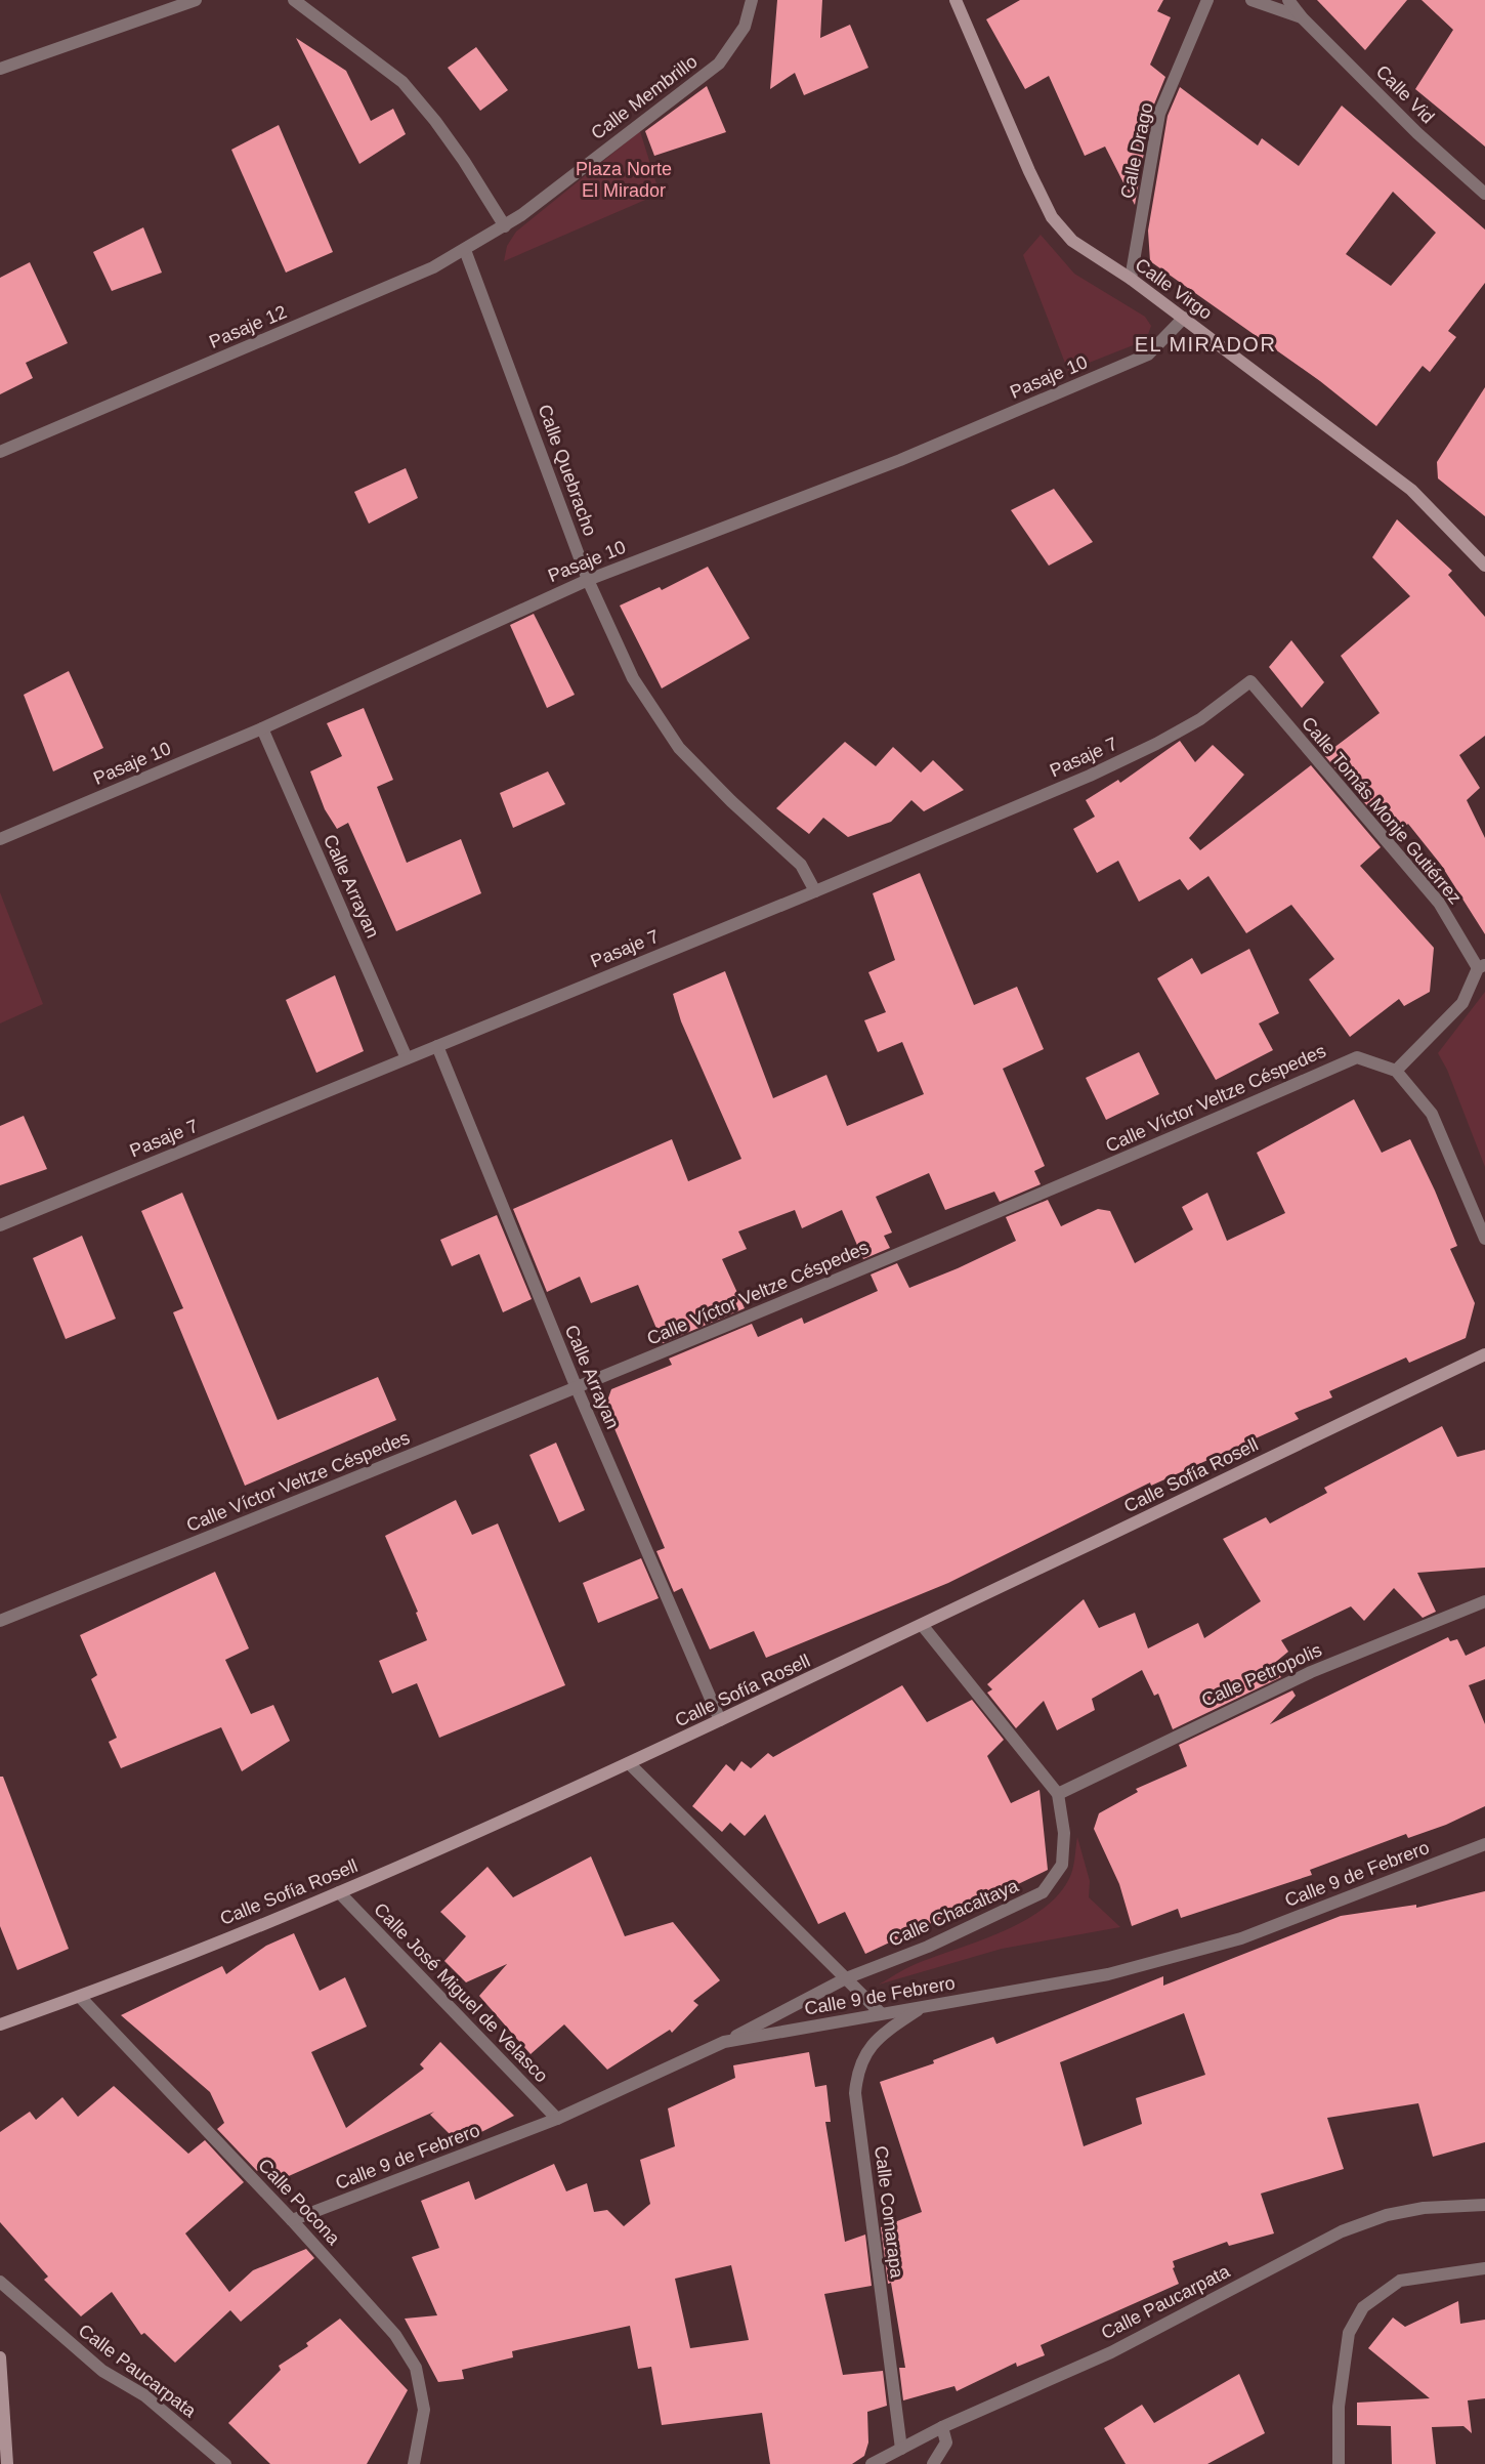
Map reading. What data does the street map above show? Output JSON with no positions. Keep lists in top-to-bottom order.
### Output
{
  "streets": {
    "street": [
      "Calle Vid",
      "Calle Membrillo",
      "Calle Drago",
      "Calle Virgo",
      "Pasaje 12",
      "Pasaje 10",
      "Calle Quebracho",
      "Pasaje 7",
      "Calle Tomás Monje Gutiérrez",
      "Calle Arrayan",
      "Calle Víctor Veltze Céspedes",
      "Calle Sofía Rosell",
      "Calle Petropolis",
      "Calle 9 de Febrero",
      "Calle Chacaltaya",
      "Calle José Miguel de Velasco",
      "Calle Pocona",
      "Calle Comarapa",
      "Calle Paucarpata"
    ]
  },
  "crossings": [
    ["Calle Membrillo", "Pasaje 12"],
    ["Calle Drago", "Calle Virgo"],
    ["Calle Virgo", "Pasaje 10"],
    ["Pasaje 12", "Calle Quebracho"],
    ["Pasaje 10", "Calle Quebracho"],
    ["Pasaje 10", "Calle Arrayan"],
    ["Calle Quebracho", "Pasaje 7"],
    ["Pasaje 7", "Calle Tomás Monje Gutiérrez"],
    ["Pasaje 7", "Calle Arrayan"],
    ["Calle Arrayan", "Calle Víctor Veltze Céspedes"],
    ["Calle Arrayan", "Calle Sofía Rosell"],
    ["Calle Sofía Rosell", "Calle Chacaltaya"],
    ["Calle Sofía Rosell", "Calle José Miguel de Velasco"],
    ["Calle Sofía Rosell", "Calle Pocona"],
    ["Calle Petropolis", "Calle Chacaltaya"],
    ["Calle 9 de Febrero", "Calle Chacaltaya"],
    ["Calle 9 de Febrero", "Calle José Miguel de Velasco"],
    ["Calle 9 de Febrero", "Calle Pocona"],
    ["Calle 9 de Febrero", "Calle Comarapa"],
    ["Calle Comarapa", "Calle Paucarpata"]
  ],
  "districts": ["EL MIRADOR"],
  "parks": ["Plaza Norte El Mirador"]
}
